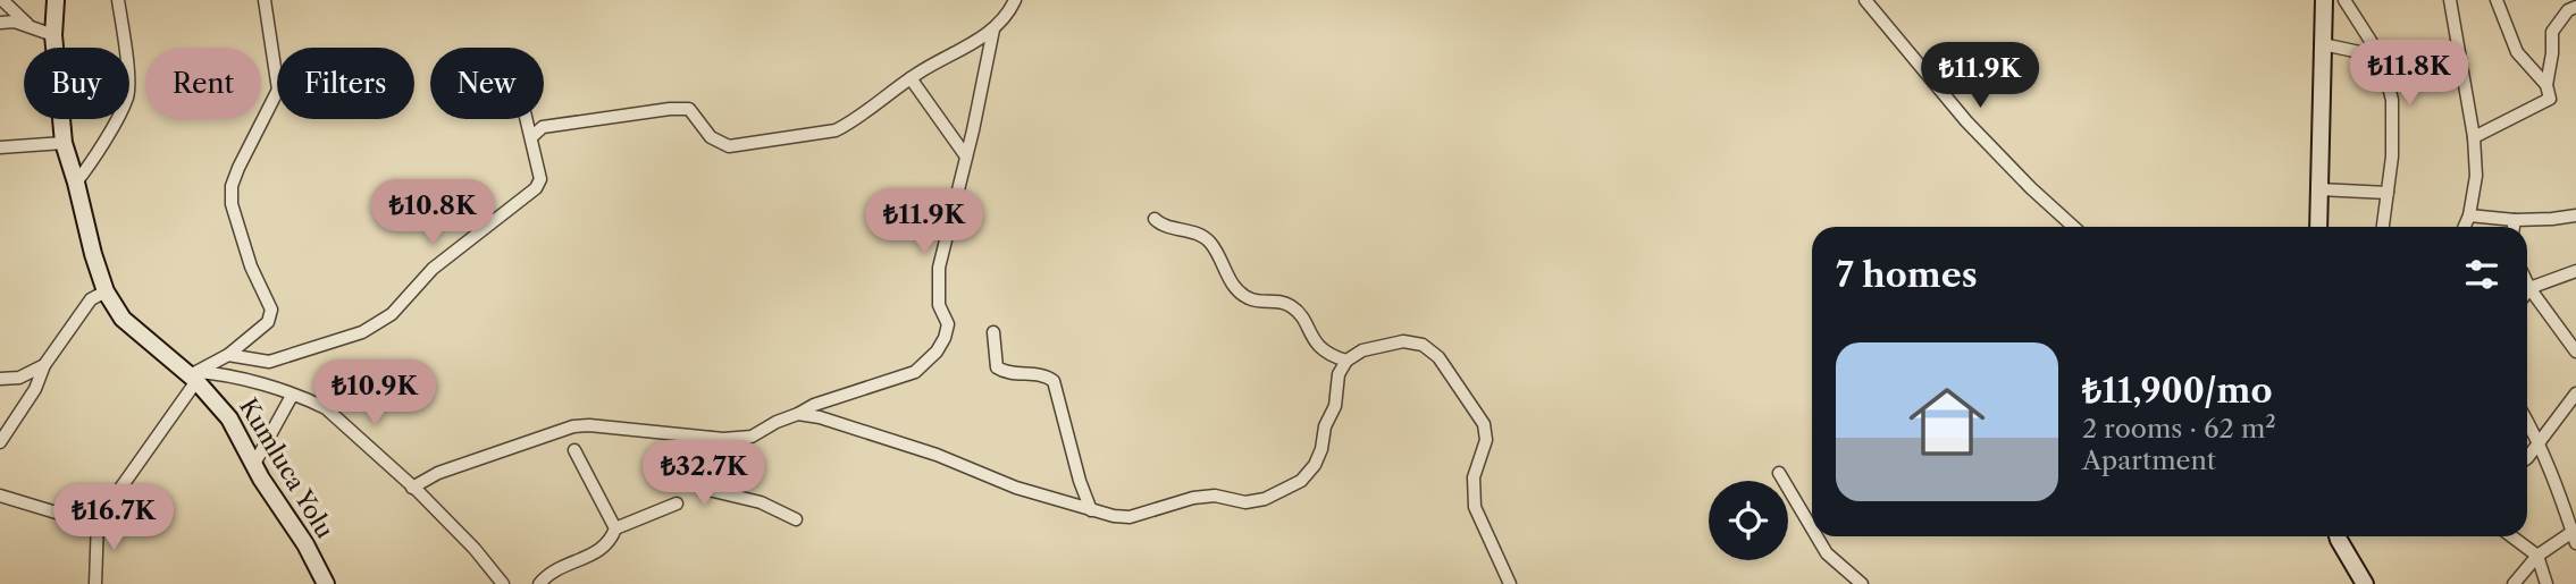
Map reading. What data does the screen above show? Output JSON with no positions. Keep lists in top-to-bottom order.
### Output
{
  "streets": {
    "street": ["Kumluca Yolu"]
  },
  "page": {
    "price": [
      "₺11.8K",
      "₺11.9K",
      "₺10.8K",
      "₺11.9K",
      "₺10.9K",
      "₺32.7K",
      "₺16.7K"
    ],
    "chip": [
      "Buy",
      "Rent",
      "Filters",
      "New"
    ],
    "heading": "7 homes",
    "list": [
      {
        "name": "₺11,900/mo",
        "note": "2 rooms · 62 m² · Apartment"
      }
    ]
  }
}
